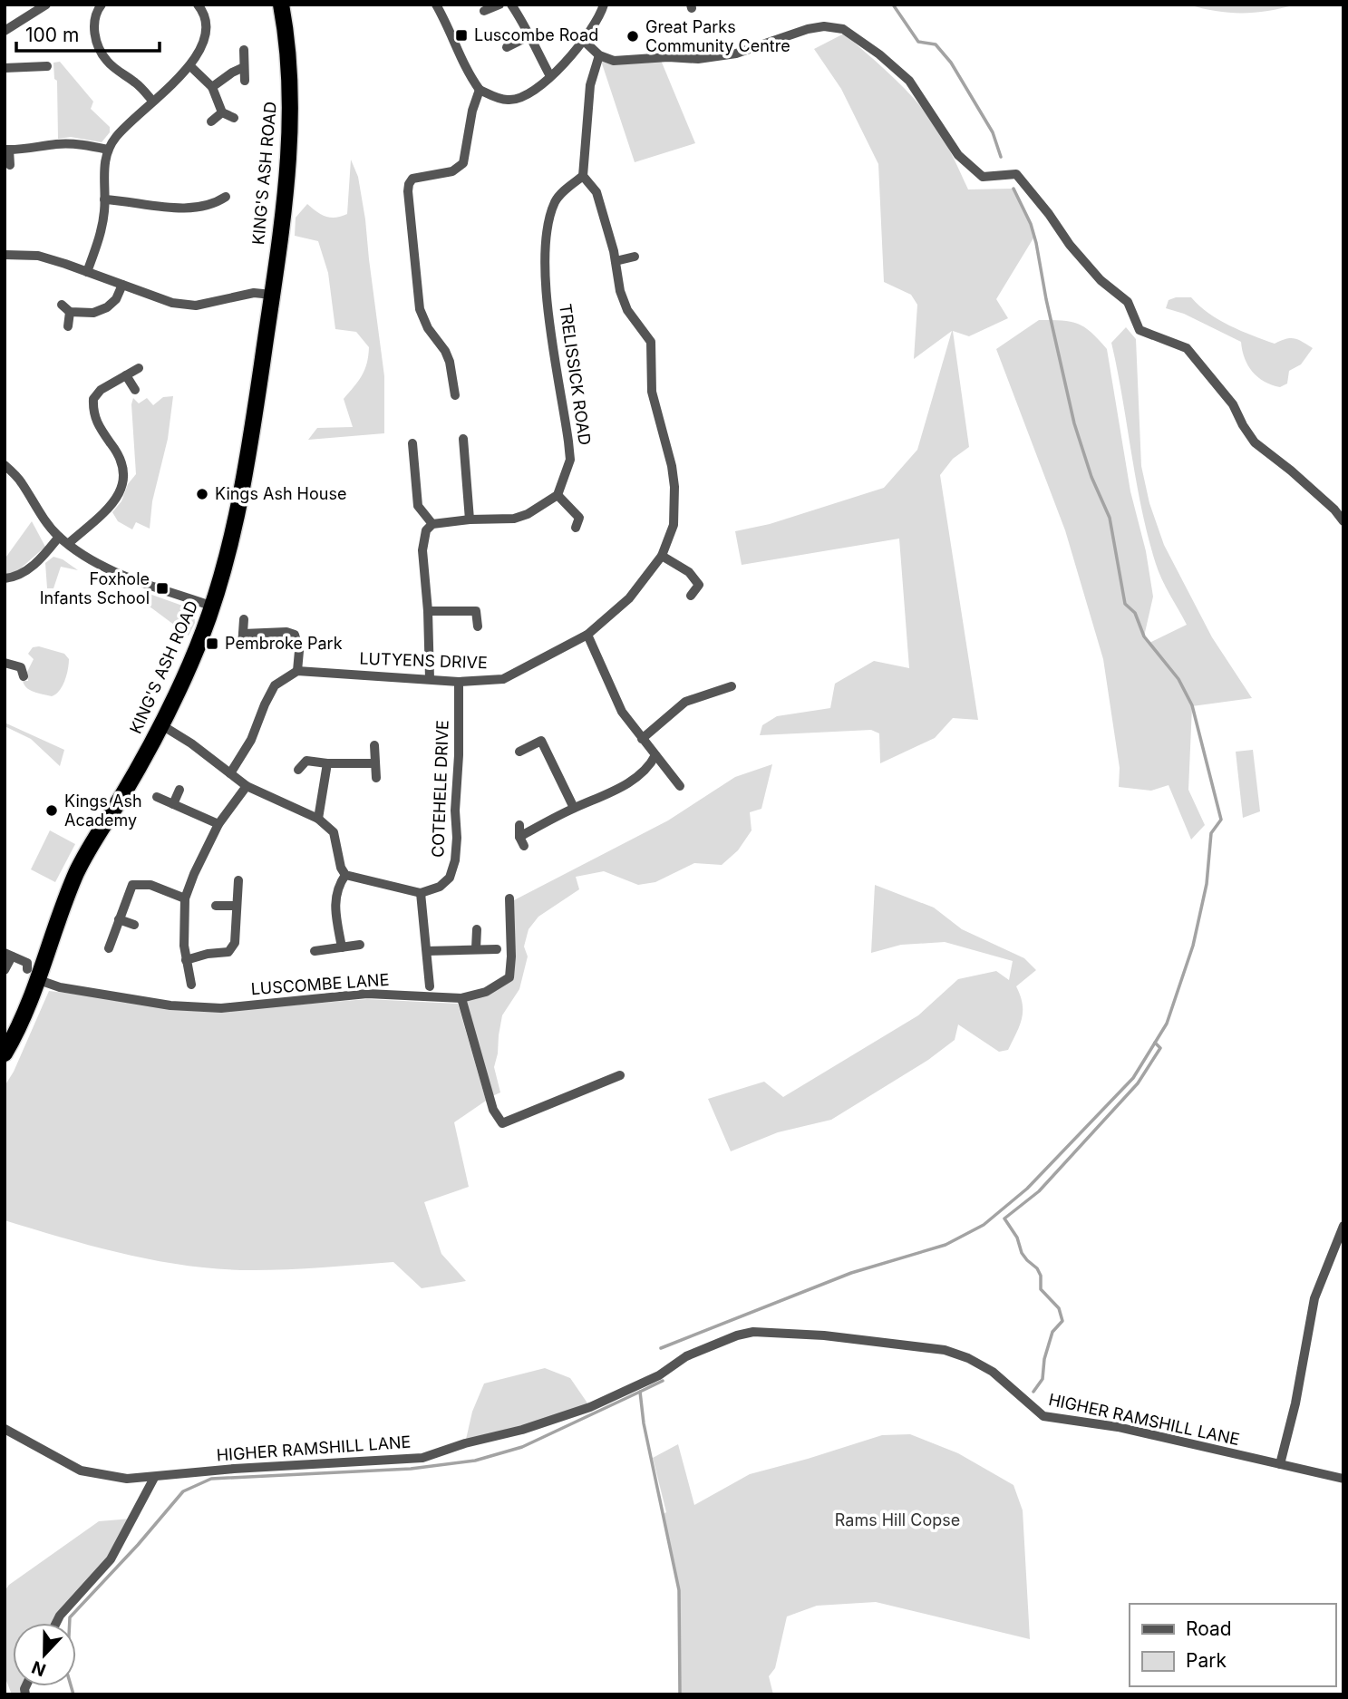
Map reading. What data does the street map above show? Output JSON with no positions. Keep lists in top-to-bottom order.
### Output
{
  "streets": {
    "highway": ["KING'S ASH ROAD"],
    "street": [
      "TRELISSICK ROAD",
      "LUTYENS DRIVE",
      "COTEHELE DRIVE",
      "LUSCOMBE LANE",
      "HIGHER RAMSHILL LANE"
    ]
  },
  "crossings": [
    ["KING'S ASH ROAD", "LUSCOMBE LANE"],
    ["TRELISSICK ROAD", "LUTYENS DRIVE"],
    ["LUTYENS DRIVE", "COTEHELE DRIVE"]
  ],
  "parks": ["Rams Hill Copse"],
  "places": {
    "transit": ["Luscombe Road", "Foxhole Infants School", "Pembroke Park"],
    "other": ["Great Parks Community Centre", "Kings Ash House", "Kings Ash Academy"]
  },
  "legend": ["Road", "Park"],
  "scale_bar": "100 m",
  "north": "bottom"
}
